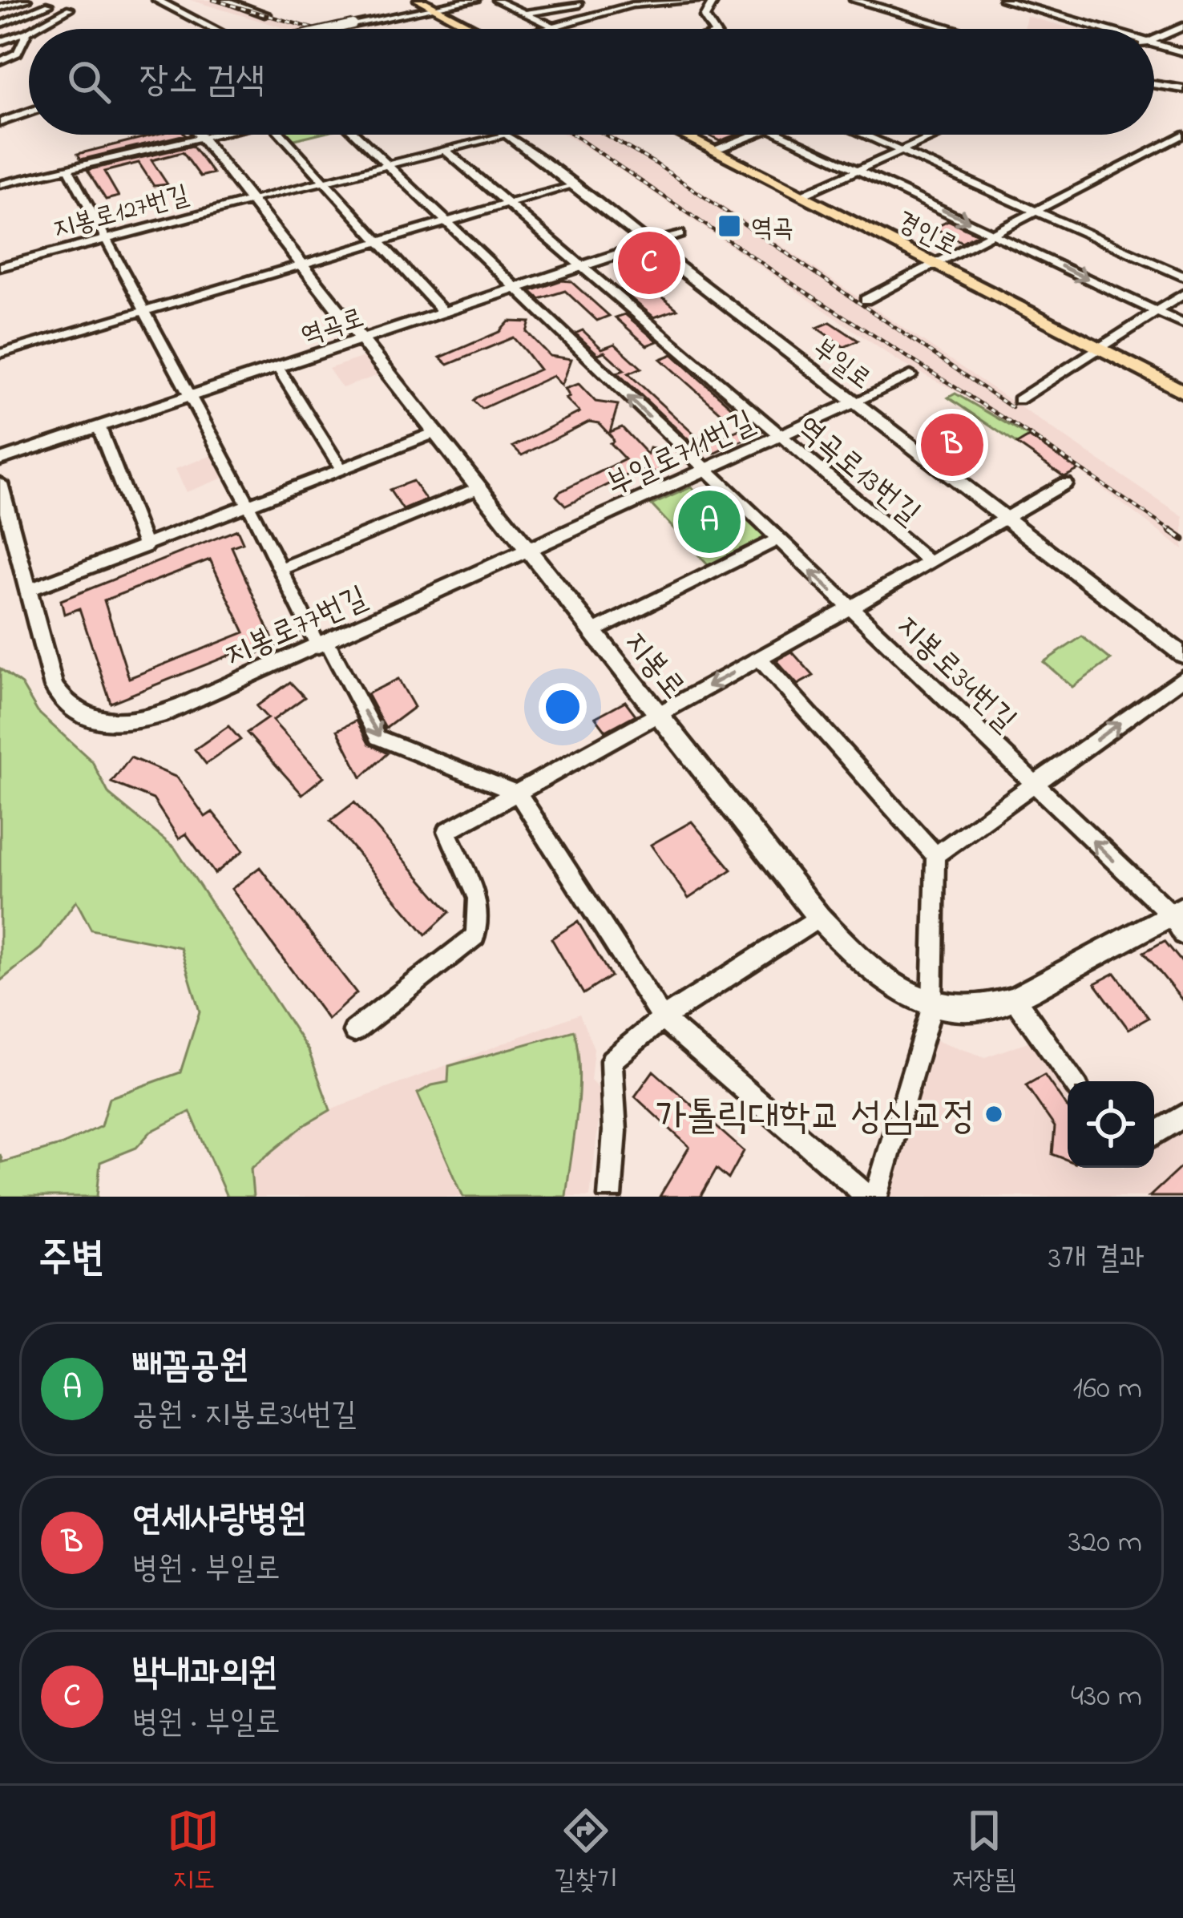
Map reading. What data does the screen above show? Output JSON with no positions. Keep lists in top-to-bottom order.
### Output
{
  "streets": {
    "main road": ["경인로"],
    "street": [
      "지봉로127번길",
      "역곡로",
      "부일로",
      "부일로711번길",
      "역곡로13번길",
      "지봉로77번길",
      "지봉로",
      "지봉로34번길"
    ]
  },
  "crossings": [
    ["지봉로127번길", "지봉로"],
    ["역곡로", "부일로"],
    ["역곡로", "역곡로13번길"],
    ["역곡로", "지봉로"],
    ["역곡로", "지봉로34번길"],
    ["부일로", "부일로711번길"],
    ["부일로711번길", "역곡로13번길"],
    ["부일로711번길", "지봉로77번길"],
    ["부일로711번길", "지봉로"],
    ["부일로711번길", "지봉로34번길"],
    ["지봉로77번길", "지봉로"],
    ["지봉로", "지봉로34번길"]
  ],
  "one_way": ["지봉로34번길"],
  "places": {
    "transit": ["역곡"],
    "other": ["가톨릭대학교 성심교정"]
  },
  "page": {
    "search": "장소 검색",
    "pins": ["C", "B", "A"],
    "heading": ["주변", "3개 결과"],
    "list": [
      {
        "mark": "A",
        "name": "빼꼼공원",
        "note": "공원 · 지봉로34번길",
        "value": "160 m"
      },
      {
        "mark": "B",
        "name": "연세사랑병원",
        "note": "병원 · 부일로",
        "value": "320 m"
      },
      {
        "mark": "C",
        "name": "박내과의원",
        "note": "병원 · 부일로",
        "value": "430 m"
      }
    ],
    "nav": ["지도", "길찾기", "저장됨"]
  }
}
